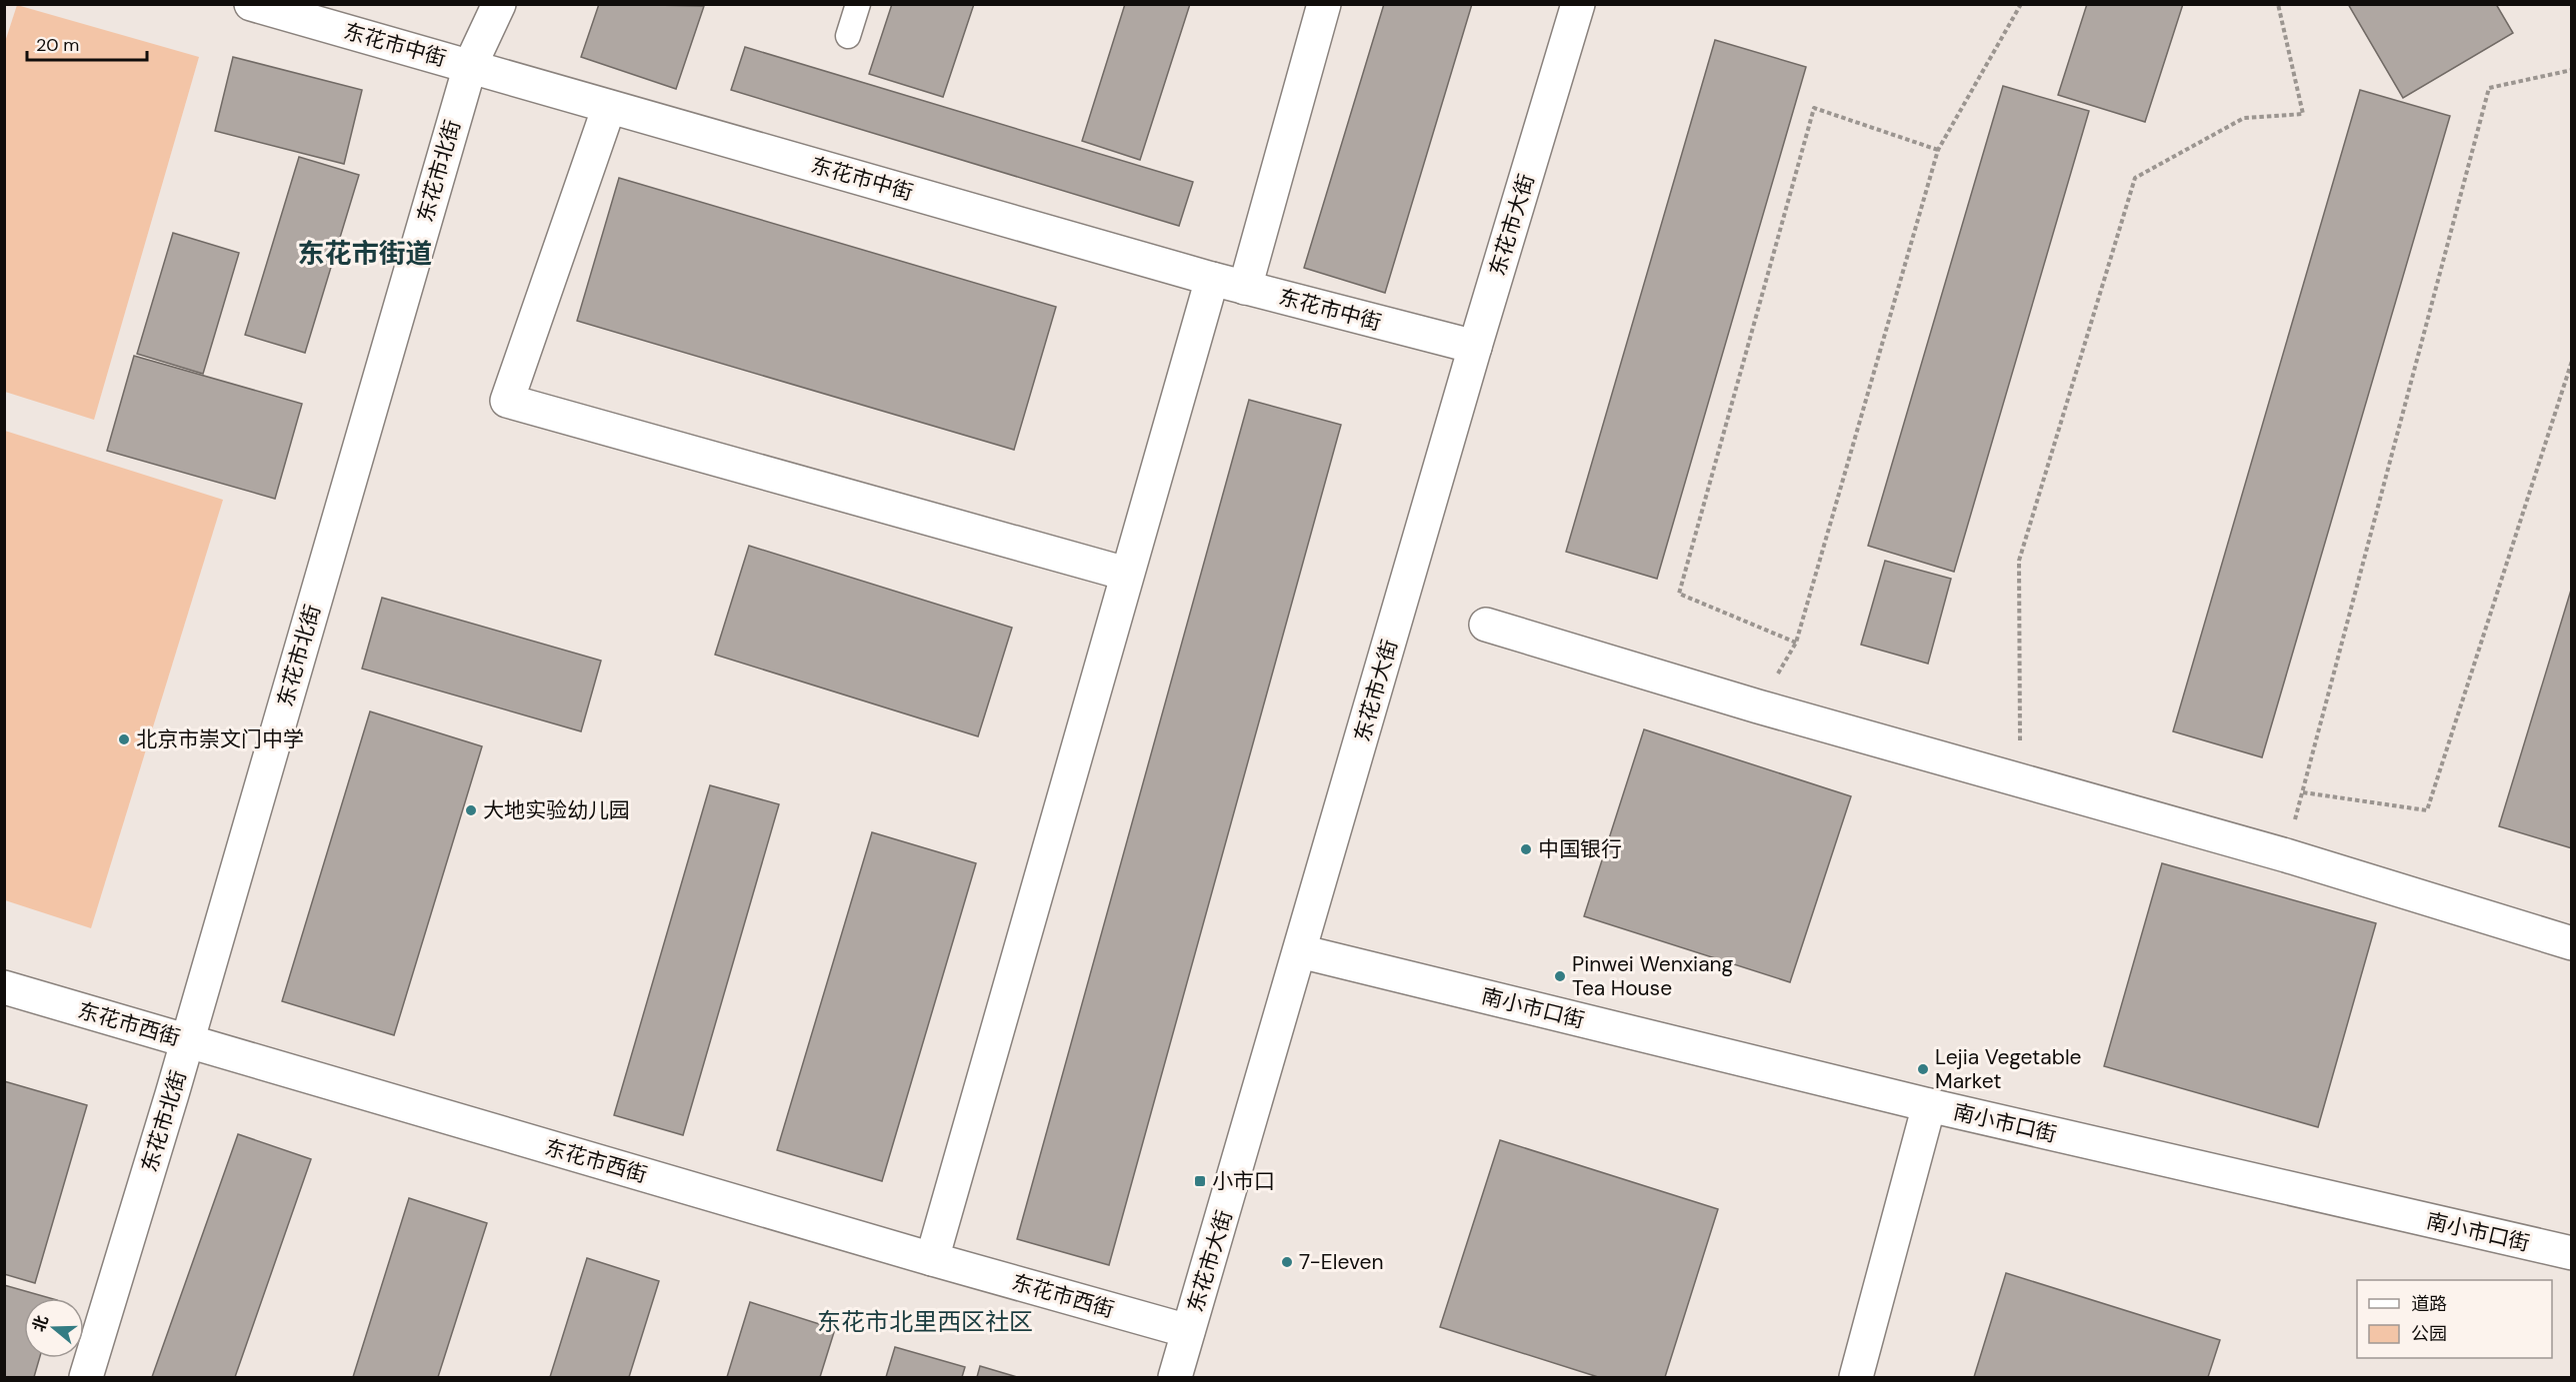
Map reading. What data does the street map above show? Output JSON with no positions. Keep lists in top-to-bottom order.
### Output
{
  "streets": {
    "street": [
      "东花市中街",
      "东花市北街",
      "东花市大街",
      "南小市口街",
      "东花市西街"
    ]
  },
  "crossings": [
    ["东花市中街", "东花市北街"],
    ["东花市中街", "东花市大街"],
    ["东花市北街", "东花市西街"],
    ["东花市大街", "南小市口街"],
    ["东花市大街", "东花市西街"]
  ],
  "districts": ["东花市街道", "东花市北里西区社区"],
  "places": {
    "other": [
      "北京市崇文门中学",
      "大地实验幼儿园",
      "中国银行",
      "Pinwei Wenxiang Tea House",
      "Lejia Vegetable Market",
      "7-Eleven"
    ],
    "transit": ["小市口"]
  },
  "legend": ["道路", "公园"],
  "scale_bar": "20 m",
  "north": "left"
}
